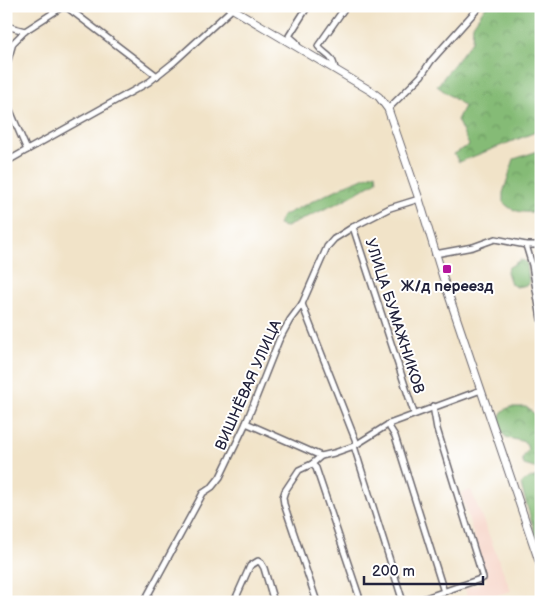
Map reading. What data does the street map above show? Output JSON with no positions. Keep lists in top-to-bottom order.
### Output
{
  "streets": {
    "street": ["УЛИЦА БУМАЖНИКОВ", "ВИШНЁВАЯ УЛИЦА"]
  },
  "crossings": [
    ["УЛИЦА БУМАЖНИКОВ", "ВИШНЁВАЯ УЛИЦА"]
  ],
  "places": {
    "transit": ["Ж/д переезд"]
  },
  "scale_bar": "200 m"
}
